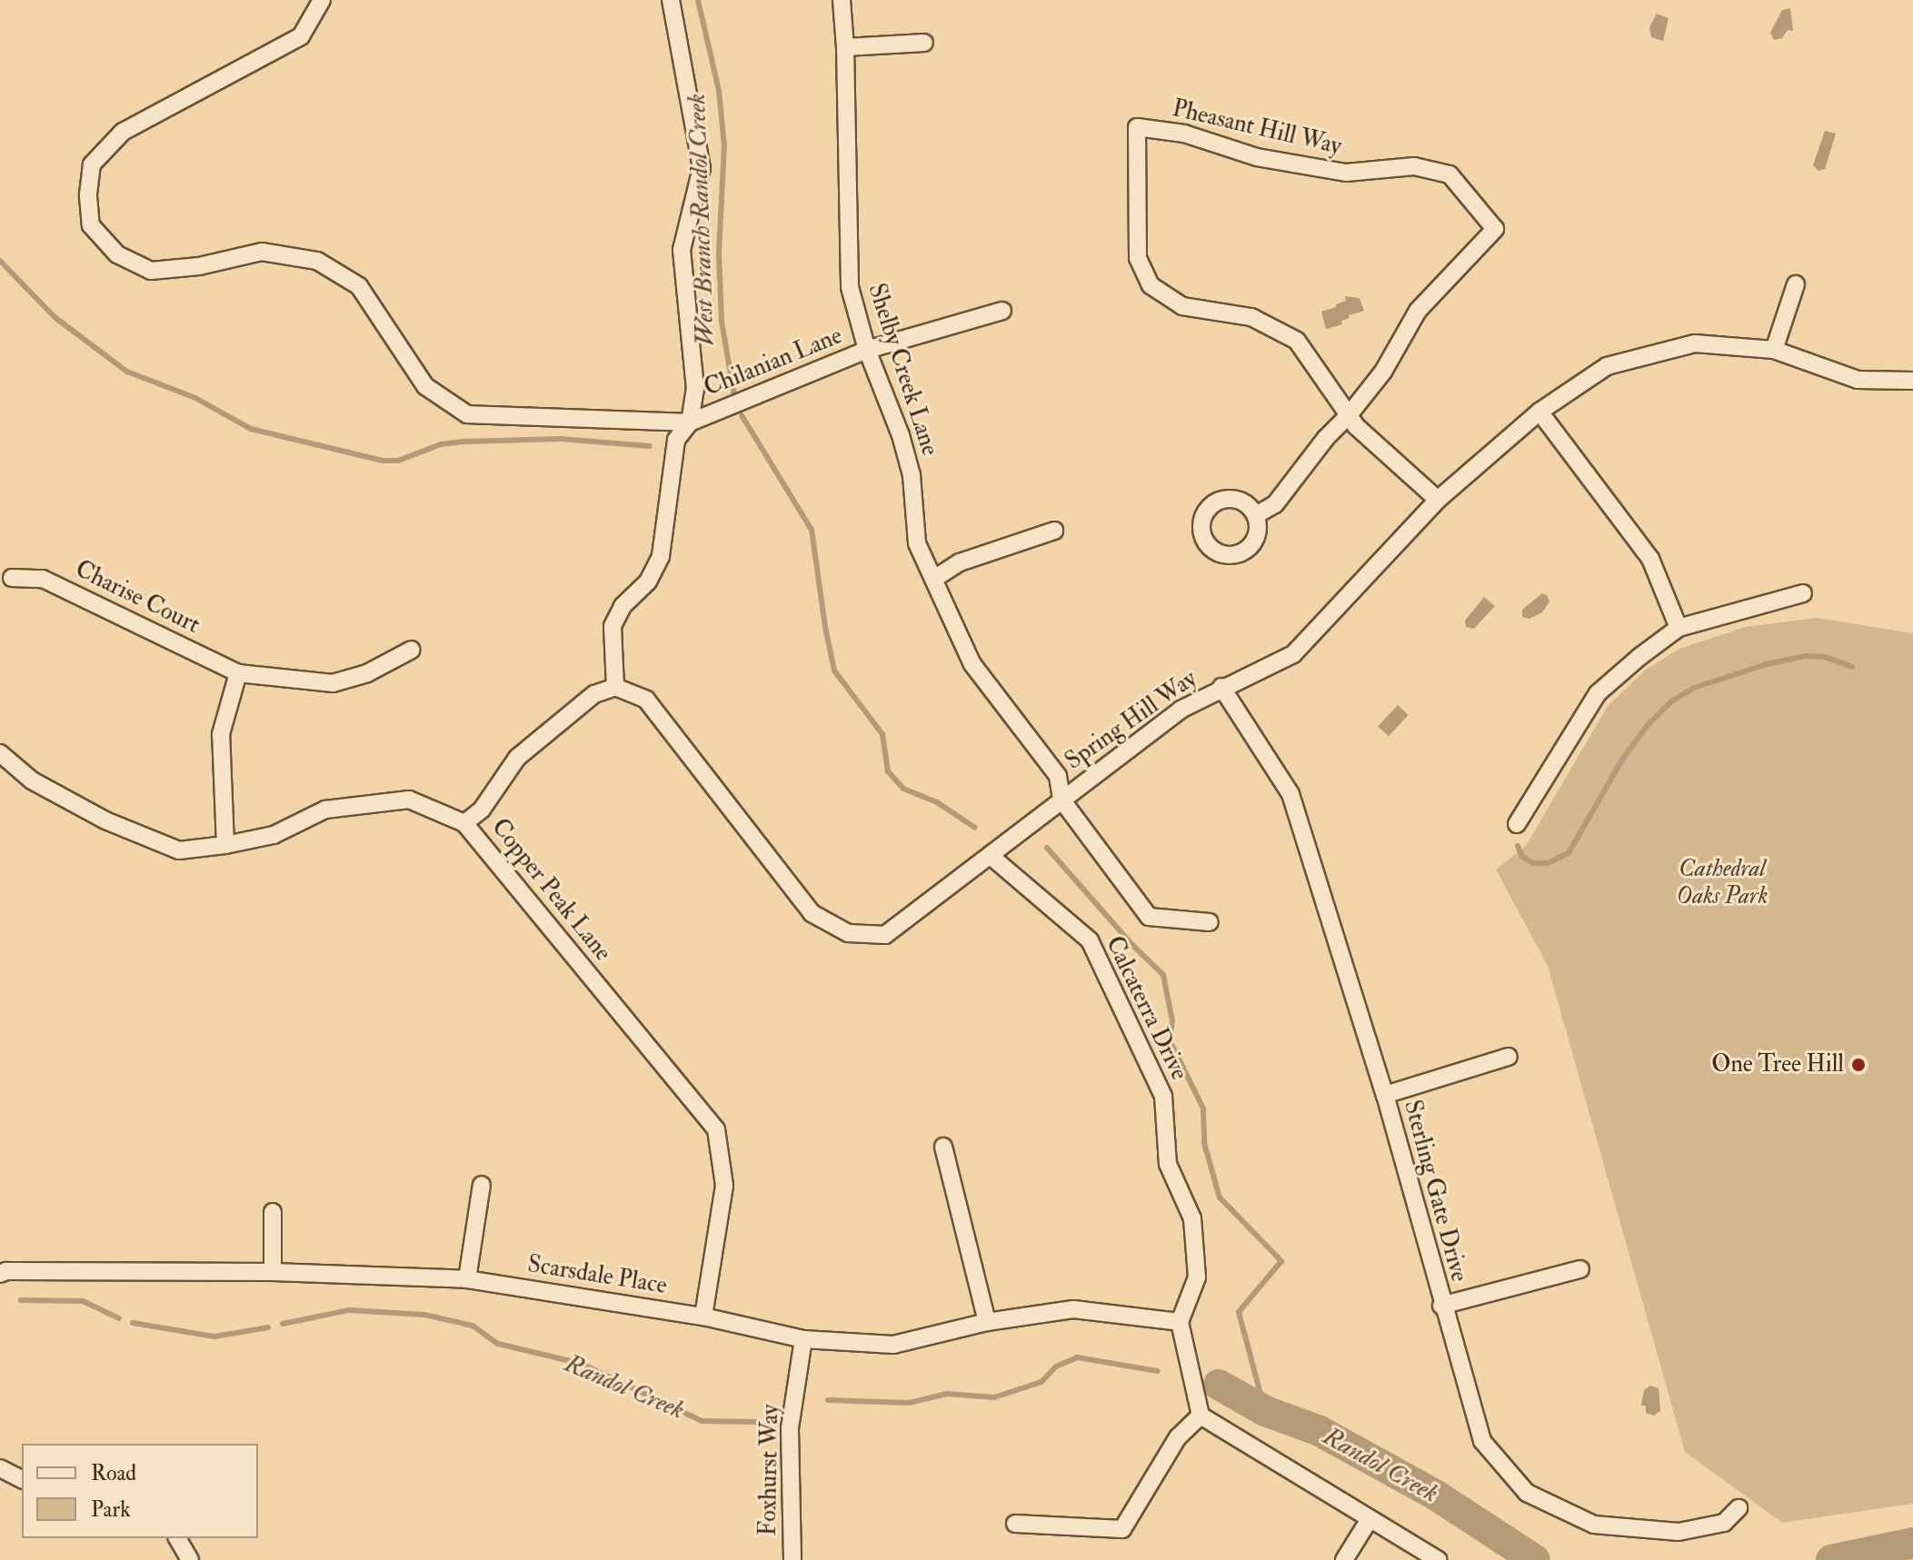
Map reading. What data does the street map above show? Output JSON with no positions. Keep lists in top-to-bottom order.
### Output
{
  "streets": {
    "street": [
      "Pheasant Hill Way",
      "Chilanian Lane",
      "Shelby Creek Lane",
      "Charise Court",
      "Spring Hill Way",
      "Copper Peak Lane",
      "Calcaterra Drive",
      "Sterling Gate Drive",
      "Scarsdale Place",
      "Foxhurst Way"
    ]
  },
  "crossings": [
    ["Chilanian Lane", "Shelby Creek Lane"],
    ["Shelby Creek Lane", "Spring Hill Way"],
    ["Spring Hill Way", "Calcaterra Drive"],
    ["Spring Hill Way", "Sterling Gate Drive"],
    ["Copper Peak Lane", "Scarsdale Place"],
    ["Calcaterra Drive", "Scarsdale Place"],
    ["Scarsdale Place", "Foxhurst Way"]
  ],
  "water": ["West Branch Randol Creek", "Randol Creek"],
  "parks": ["Cathedral Oaks Park"],
  "places": ["One Tree Hill"],
  "legend": ["Road", "Park"]
}
